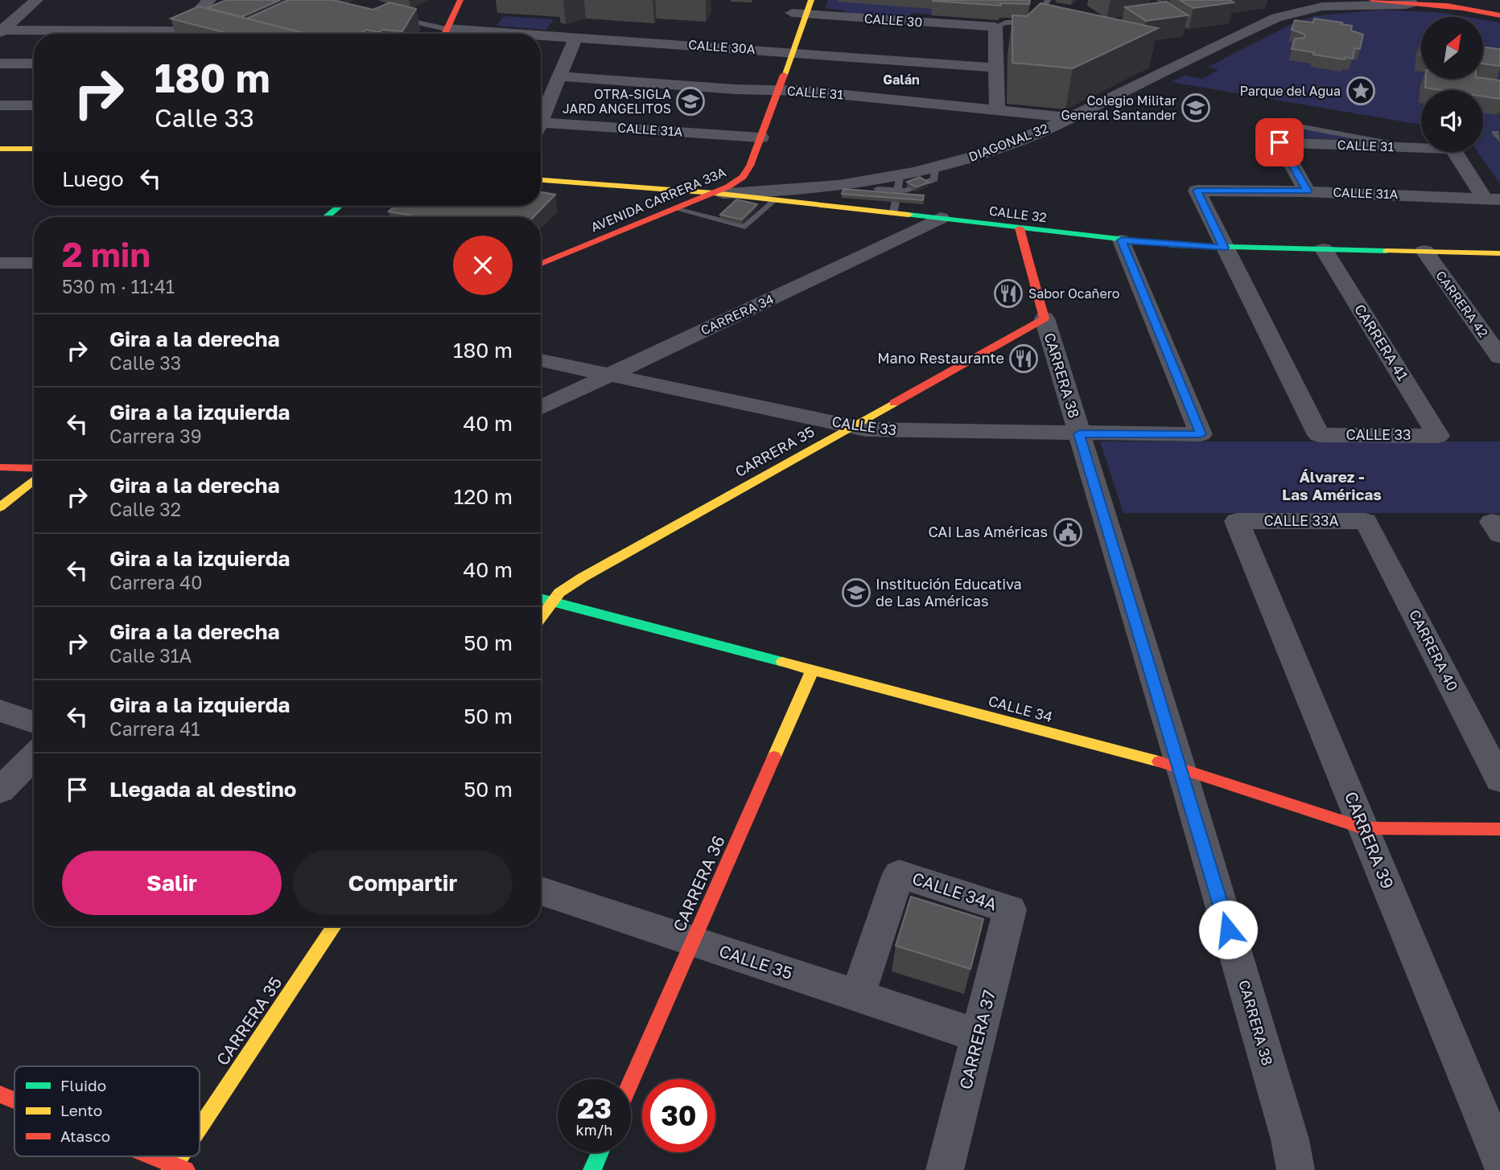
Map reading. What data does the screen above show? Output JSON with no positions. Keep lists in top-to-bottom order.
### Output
{
  "streets": {
    "main road": [
      "AVENIDA CARRERA 33A",
      "CALLE 32",
      "CARRERA 38",
      "CARRERA 35",
      "CALLE 34",
      "CARRERA 36"
    ],
    "street": [
      "CALLE 30",
      "CALLE 30A",
      "CALLE 31",
      "CALLE 31A",
      "DIAGONAL 32",
      "CARRERA 42",
      "CARRERA 34",
      "CARRERA 41",
      "CALLE 33",
      "CALLE 33A",
      "CARRERA 40",
      "CARRERA 39",
      "CALLE 34A",
      "CALLE 35",
      "CARRERA 37"
    ]
  },
  "crossings": [
    ["CALLE 30", "AVENIDA CARRERA 33A"],
    ["CALLE 30A", "AVENIDA CARRERA 33A"],
    ["CALLE 31", "CALLE 31A"],
    ["CALLE 31", "DIAGONAL 32"],
    ["CALLE 31", "AVENIDA CARRERA 33A"],
    ["CALLE 31A", "AVENIDA CARRERA 33A"],
    ["CALLE 31A", "CALLE 32"],
    ["CALLE 31A", "CALLE 33"],
    ["DIAGONAL 32", "AVENIDA CARRERA 33A"],
    ["DIAGONAL 32", "CALLE 32"],
    ["AVENIDA CARRERA 33A", "CALLE 32"],
    ["CALLE 32", "CARRERA 42"],
    ["CALLE 32", "CARRERA 34"],
    ["CALLE 32", "CARRERA 41"],
    ["CALLE 32", "CARRERA 38"],
    ["CALLE 32", "CALLE 33"],
    ["CARRERA 34", "CALLE 33"],
    ["CARRERA 41", "CALLE 33"],
    ["CARRERA 38", "CALLE 33"],
    ["CARRERA 38", "CARRERA 35"],
    ["CARRERA 38", "CALLE 34"],
    ["CALLE 33", "CARRERA 35"],
    ["CARRERA 35", "CALLE 34"],
    ["CALLE 33A", "CARRERA 40"],
    ["CALLE 33A", "CARRERA 39"],
    ["CALLE 34", "CARRERA 39"],
    ["CALLE 34", "CARRERA 36"],
    ["CARRERA 36", "CALLE 35"],
    ["CALLE 34A", "CALLE 35"],
    ["CALLE 34A", "CARRERA 37"],
    ["CALLE 35", "CARRERA 37"]
  ],
  "districts": ["Galán", "Álvarez - Las Américas"],
  "places": {
    "place": ["Parque del Agua"],
    "school or university": ["OTRA-SIGLA JARD ANGELITOS", "Colegio Militar General Santander", "Institución Educativa de Las Américas"],
    "restaurant": ["Sabor Ocañero", "Mano Restaurante"],
    "public building": ["CAI Las Américas"]
  },
  "legend": ["Fluido", "Lento", "Atasco"],
  "north": "top right",
  "page": {
    "turn": ["180 m", "Calle 33"],
    "then": "Luego",
    "heading": ["2 min", "530 m · 11:41"],
    "list": [
      {
        "name": "Gira a la derecha",
        "note": "Calle 33",
        "value": "180 m"
      },
      {
        "name": "Gira a la izquierda",
        "note": "Carrera 39",
        "value": "40 m"
      },
      {
        "name": "Gira a la derecha",
        "note": "Calle 32",
        "value": "120 m"
      },
      {
        "name": "Gira a la izquierda",
        "note": "Carrera 40",
        "value": "40 m"
      },
      {
        "name": "Gira a la derecha",
        "note": "Calle 31A",
        "value": "50 m"
      },
      {
        "name": "Gira a la izquierda",
        "note": "Carrera 41",
        "value": "50 m"
      },
      {
        "name": "Llegada al destino",
        "value": "50 m"
      }
    ],
    "buttons": ["Salir", "Compartir"],
    "speed": "23 km/h",
    "limit": "30"
  }
}
